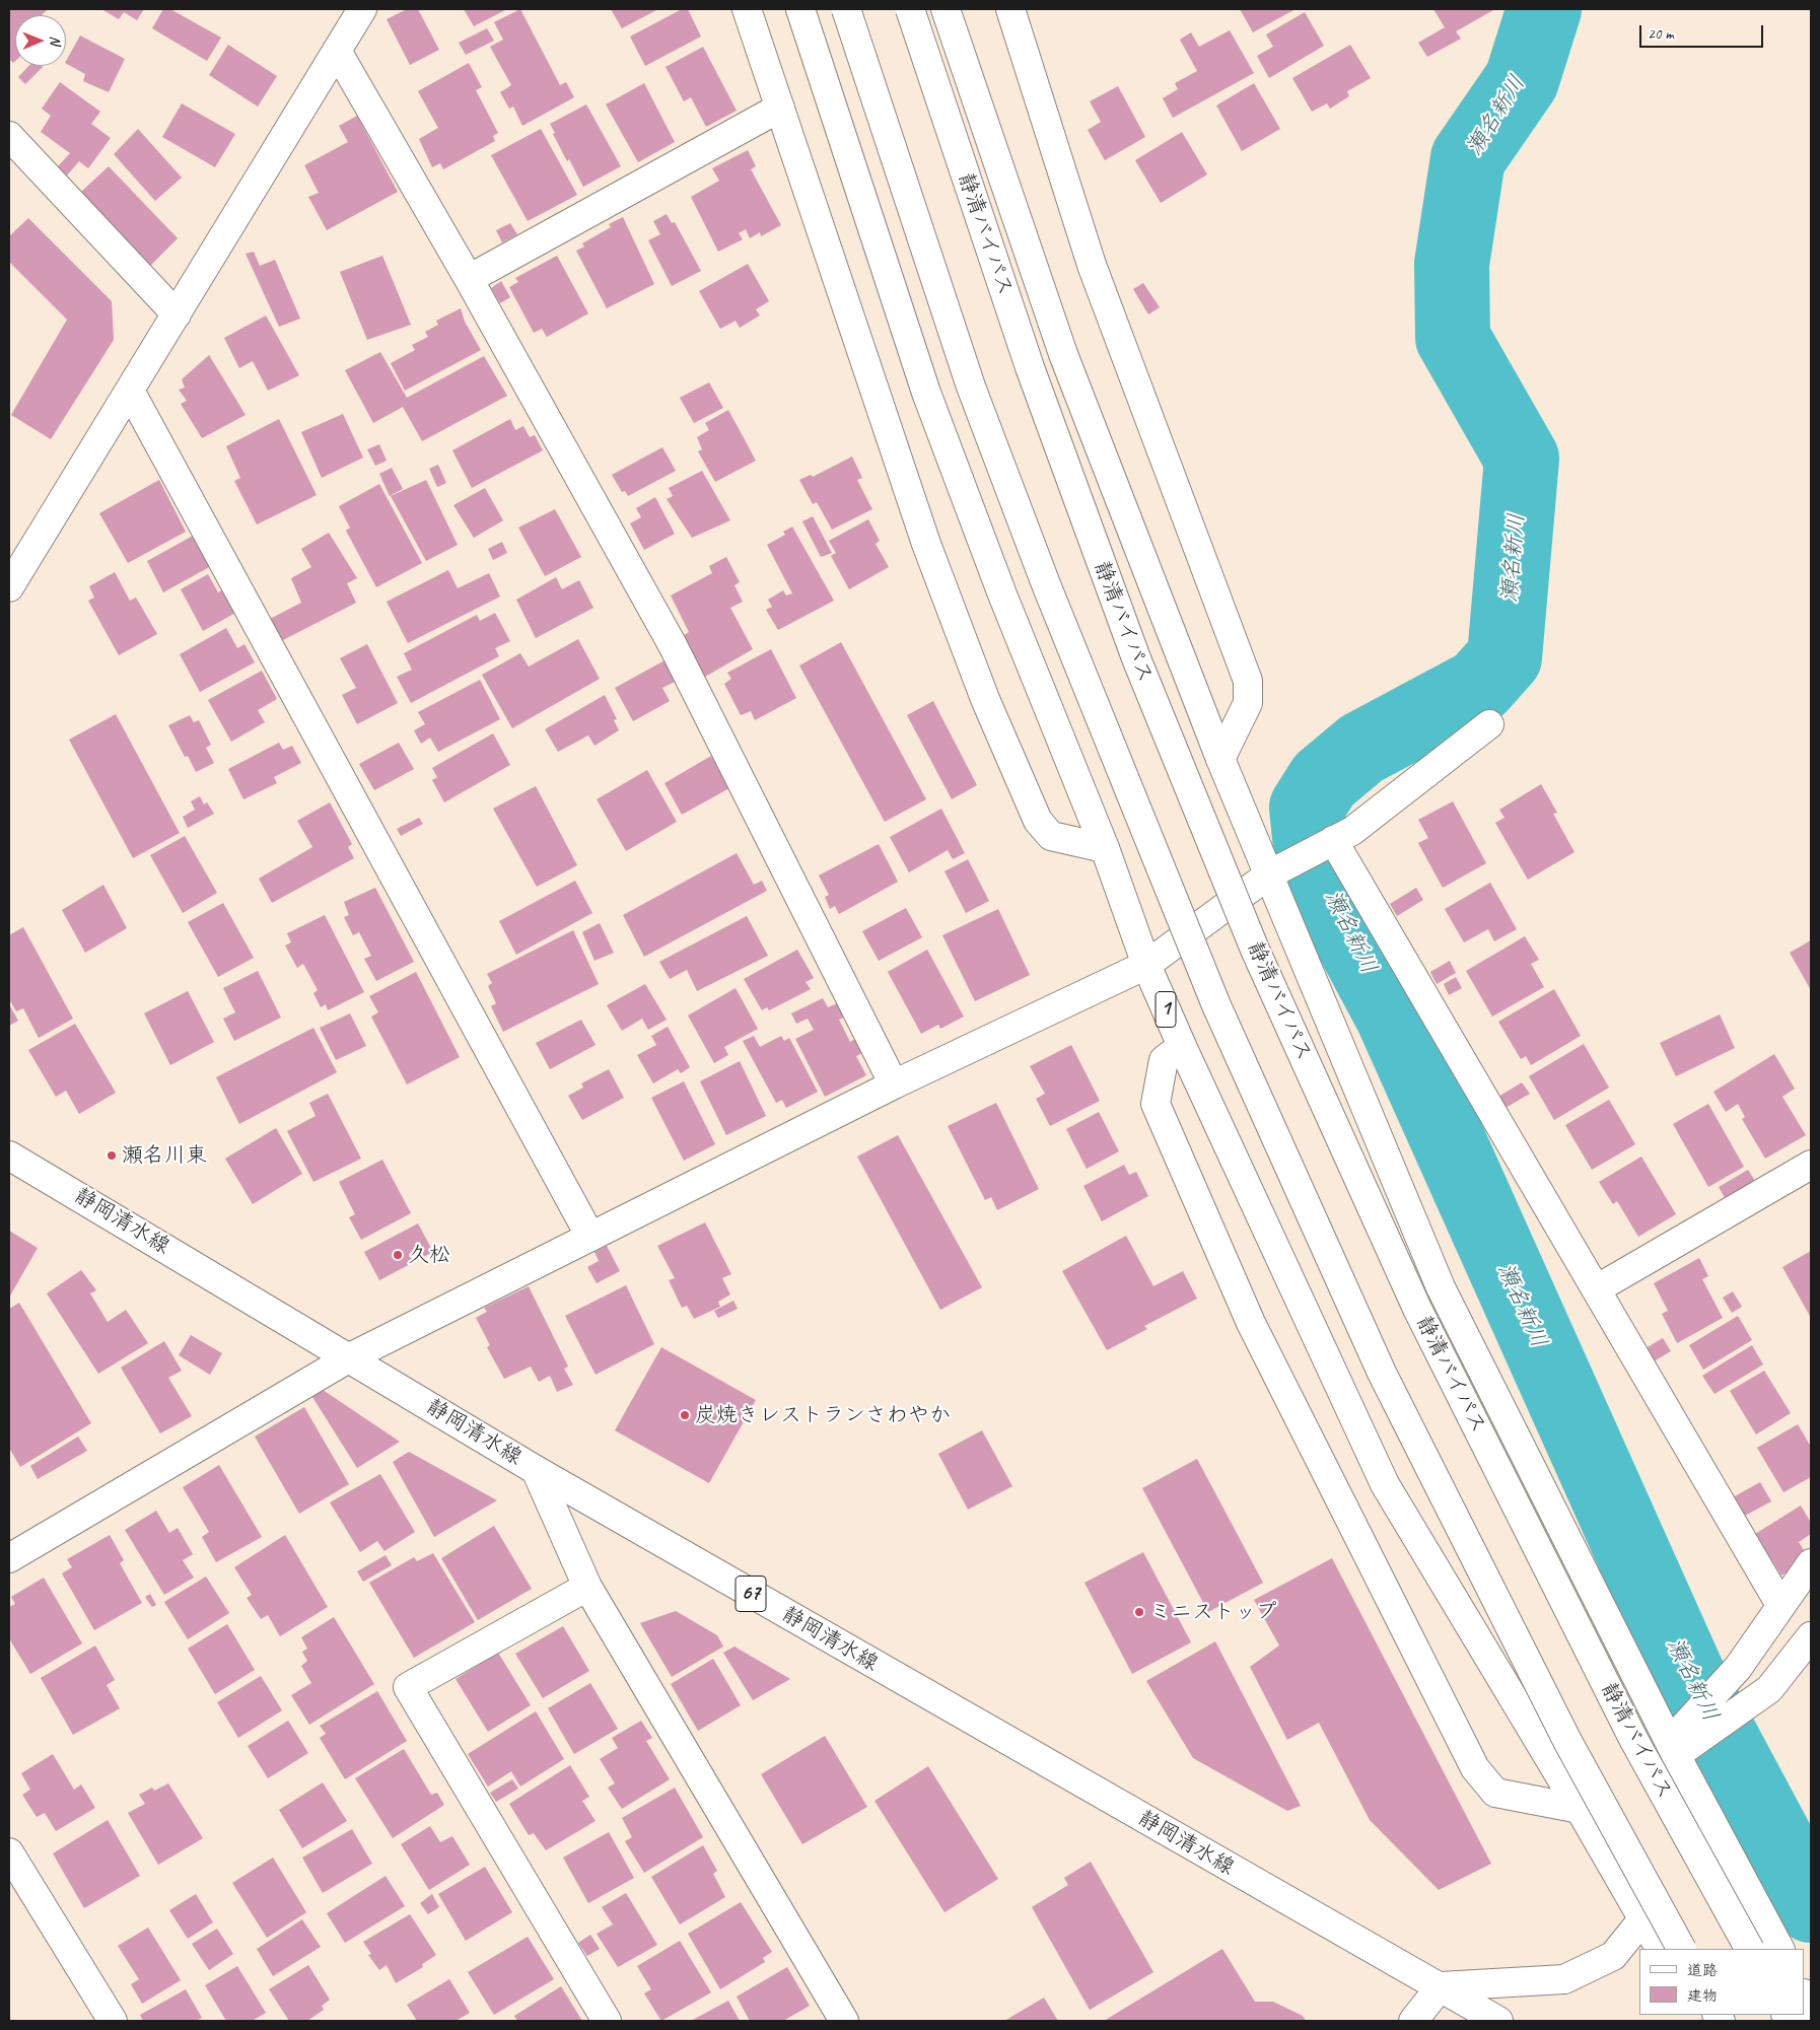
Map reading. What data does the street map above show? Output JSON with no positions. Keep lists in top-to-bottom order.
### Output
{
  "streets": {
    "main road": [
      "静清バイパス",
      "1",
      "静岡清水線",
      "67"
    ]
  },
  "water": ["瀬名新川"],
  "places": [
    "瀬名川東",
    "久松",
    "炭焼きレストランさわやか",
    "ミニストップ"
  ],
  "legend": ["道路", "建物"],
  "scale_bar": "20 m",
  "north": "right"
}
